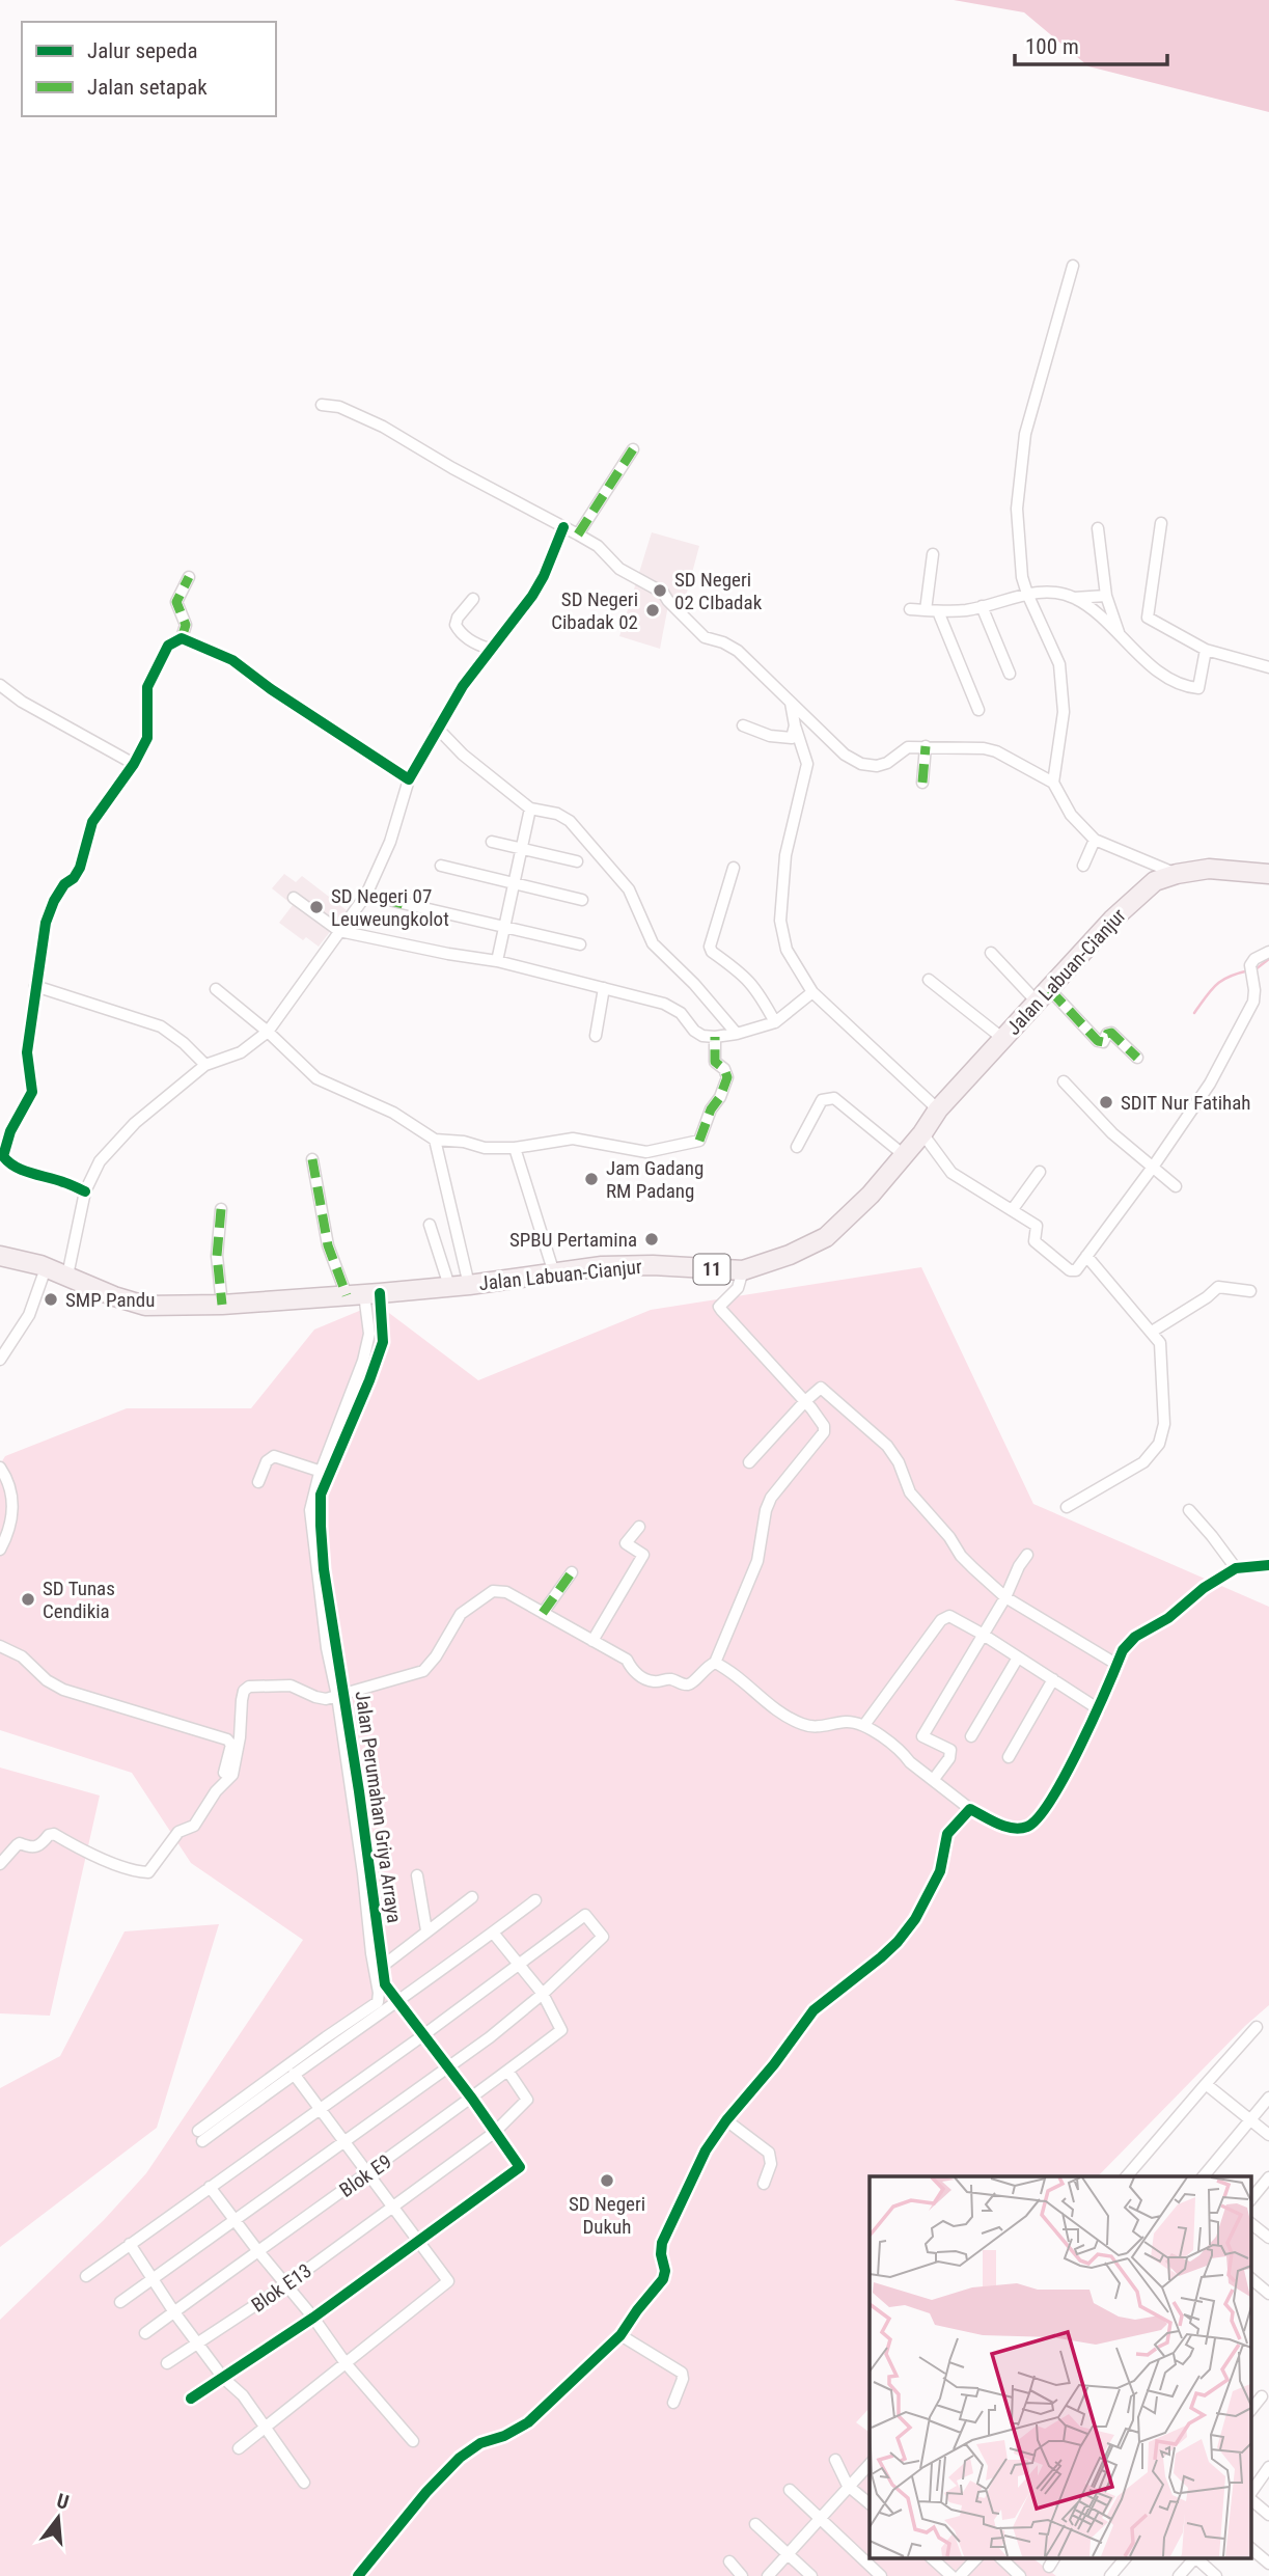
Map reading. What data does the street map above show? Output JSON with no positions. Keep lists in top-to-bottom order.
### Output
{
  "streets": {
    "highway": ["Jalan Labuan-Cianjur", "11"],
    "street": ["Jalan Perumahan Griya Arraya", "Blok E9", "Blok E13"]
  },
  "crossings": [
    ["Jalan Labuan-Cianjur", "Jalan Perumahan Griya Arraya"],
    ["Jalan Perumahan Griya Arraya", "Blok E9"],
    ["Jalan Perumahan Griya Arraya", "Blok E13"],
    ["Blok E9", "Blok E13"]
  ],
  "places": [
    "SD Negeri 02 CIbadak",
    "SD Negeri Cibadak 02",
    "SD Negeri 07 Leuweungkolot",
    "SDIT Nur Fatihah",
    "Jam Gadang RM Padang",
    "SPBU Pertamina",
    "SMP Pandu",
    "SD Tunas Cendikia",
    "SD Negeri Dukuh"
  ],
  "legend": ["Jalur sepeda", "Jalan setapak"],
  "scale_bar": "100 m",
  "north": "top"
}
